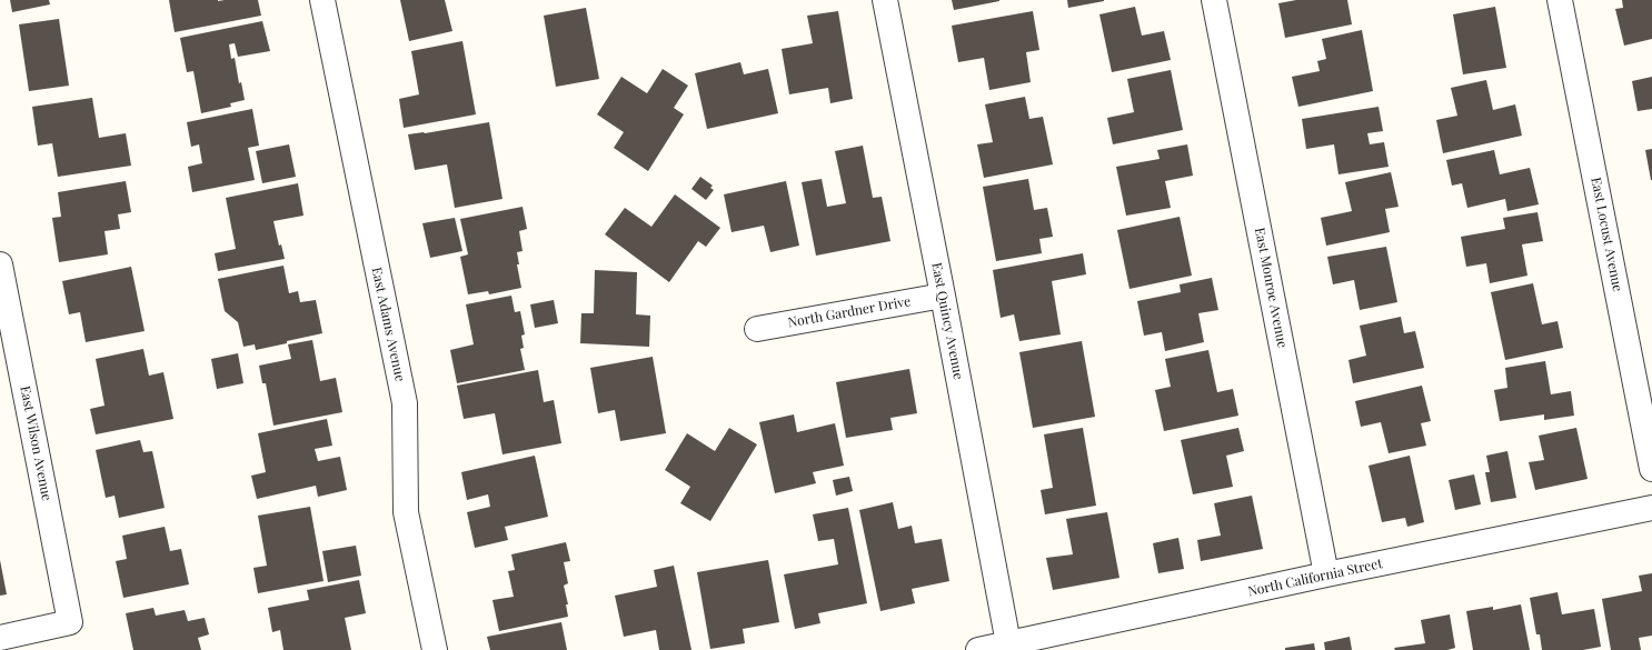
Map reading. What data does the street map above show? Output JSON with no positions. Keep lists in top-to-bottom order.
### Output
{
  "streets": {
    "street": [
      "East Locust Avenue",
      "East Monroe Avenue",
      "North Gardner Drive",
      "East Quincy Avenue",
      "East Adams Avenue",
      "East Wilson Avenue",
      "North California Street"
    ]
  },
  "crossings": [
    ["East Monroe Avenue", "North California Street"],
    ["North Gardner Drive", "East Quincy Avenue"],
    ["East Quincy Avenue", "North California Street"]
  ]
}
